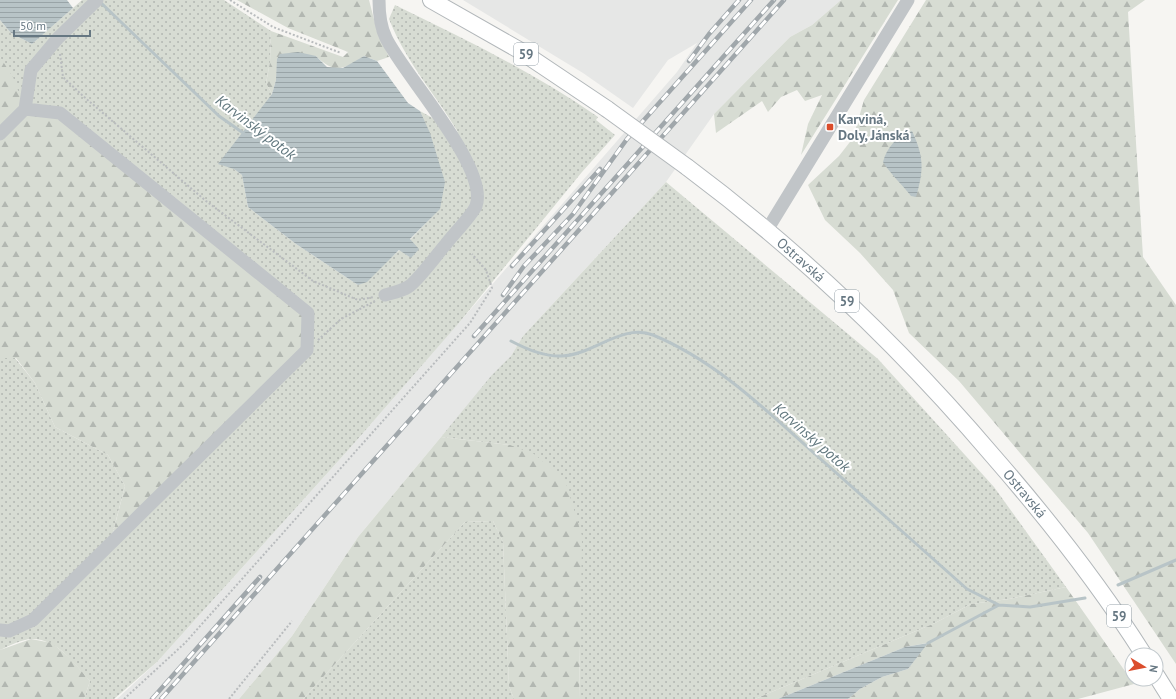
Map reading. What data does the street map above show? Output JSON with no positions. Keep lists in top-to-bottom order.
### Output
{
  "streets": {
    "main road": ["59", "Ostravská"]
  },
  "water": ["Karvinský potok"],
  "places": {
    "transit": ["Karviná, Doly, Jánská"]
  },
  "scale_bar": "50 m",
  "north": "right"
}
